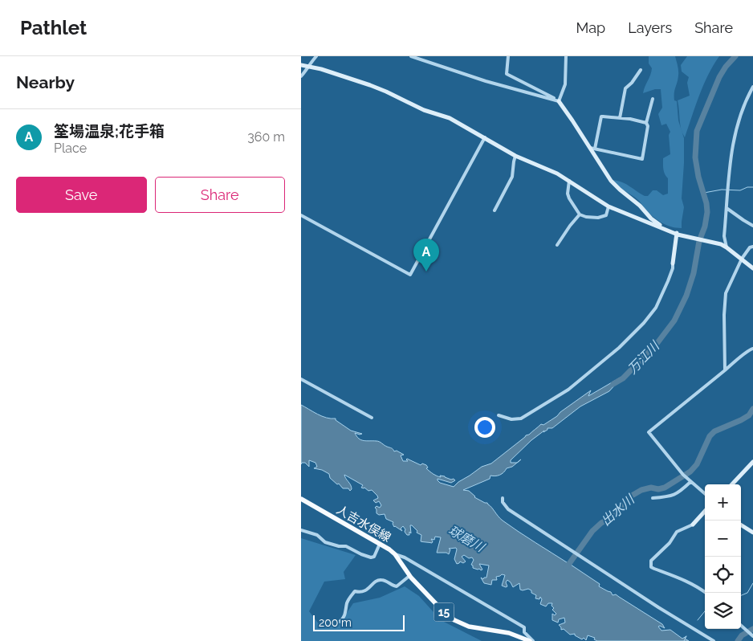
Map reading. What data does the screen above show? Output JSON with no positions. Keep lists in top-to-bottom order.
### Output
{
  "streets": {
    "main road": ["人吉水俣線", "15"]
  },
  "water": ["万江川", "出水川", "球磨川"],
  "scale_bar": "200 m",
  "page": {
    "header": "Pathlet",
    "nav": ["Map", "Layers", "Share"],
    "heading": "Nearby",
    "list": [
      {
        "mark": "A",
        "name": "筌場温泉;花手箱",
        "note": "Place",
        "value": "360 m"
      }
    ],
    "buttons": ["Save", "Share"],
    "pins": "A",
    "map_buttons": ["+", "−"],
    "scale": "200 m"
  }
}
